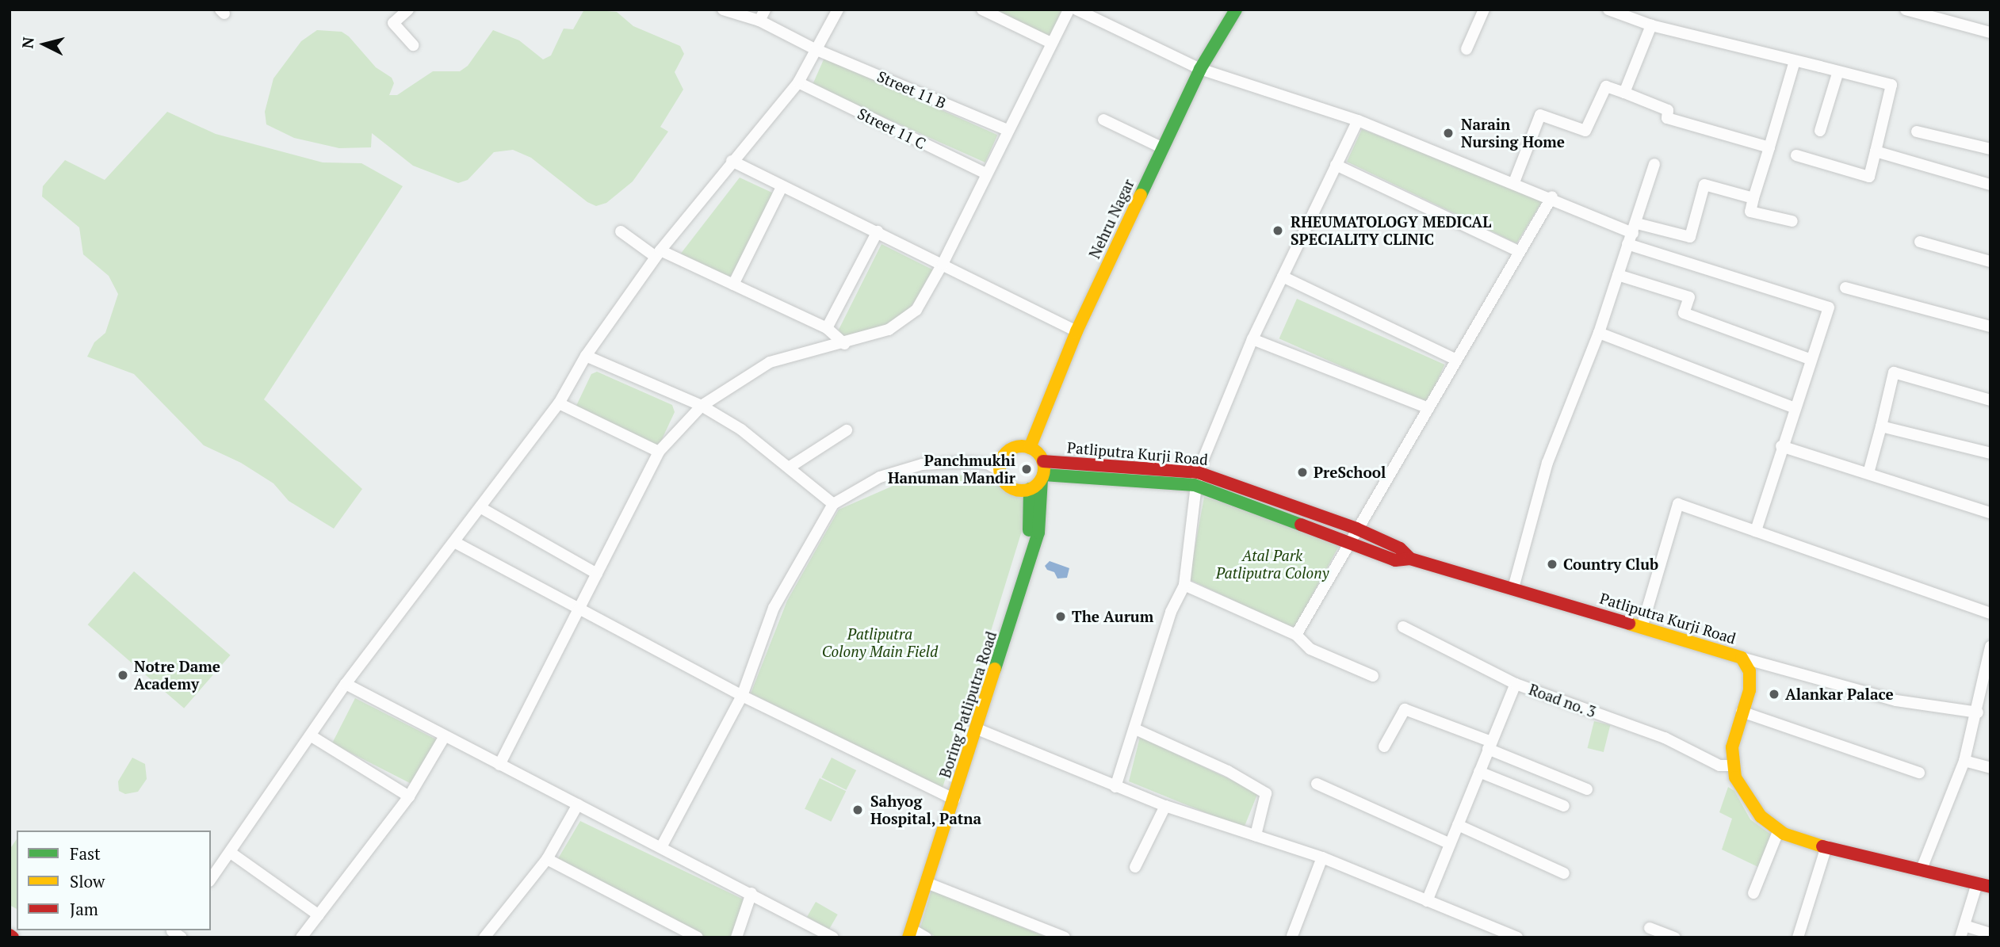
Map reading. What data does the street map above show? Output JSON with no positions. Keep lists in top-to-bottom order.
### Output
{
  "streets": {
    "street": [
      "Street 11 B",
      "Street 11 C",
      "Nehru Nagar",
      "Patliputra Kurji Road",
      "Road no. 3",
      "Boring Patliputra Road"
    ]
  },
  "crossings": [
    ["Nehru Nagar", "Patliputra Kurji Road"],
    ["Nehru Nagar", "Boring Patliputra Road"],
    ["Patliputra Kurji Road", "Road no. 3"],
    ["Patliputra Kurji Road", "Boring Patliputra Road"]
  ],
  "parks": ["Atal Park Patliputra Colony", "Patliputra Colony Main Field"],
  "places": [
    "Narain Nursing Home",
    "RHEUMATOLOGY MEDICAL SPECIALITY CLINIC",
    "Panchmukhi Hanuman Mandir",
    "PreSchool",
    "Country Club",
    "The Aurum",
    "Notre Dame Academy",
    "Alankar Palace",
    "Sahyog Hospital, Patna"
  ],
  "legend": ["Fast", "Slow", "Jam"],
  "north": "left"
}
